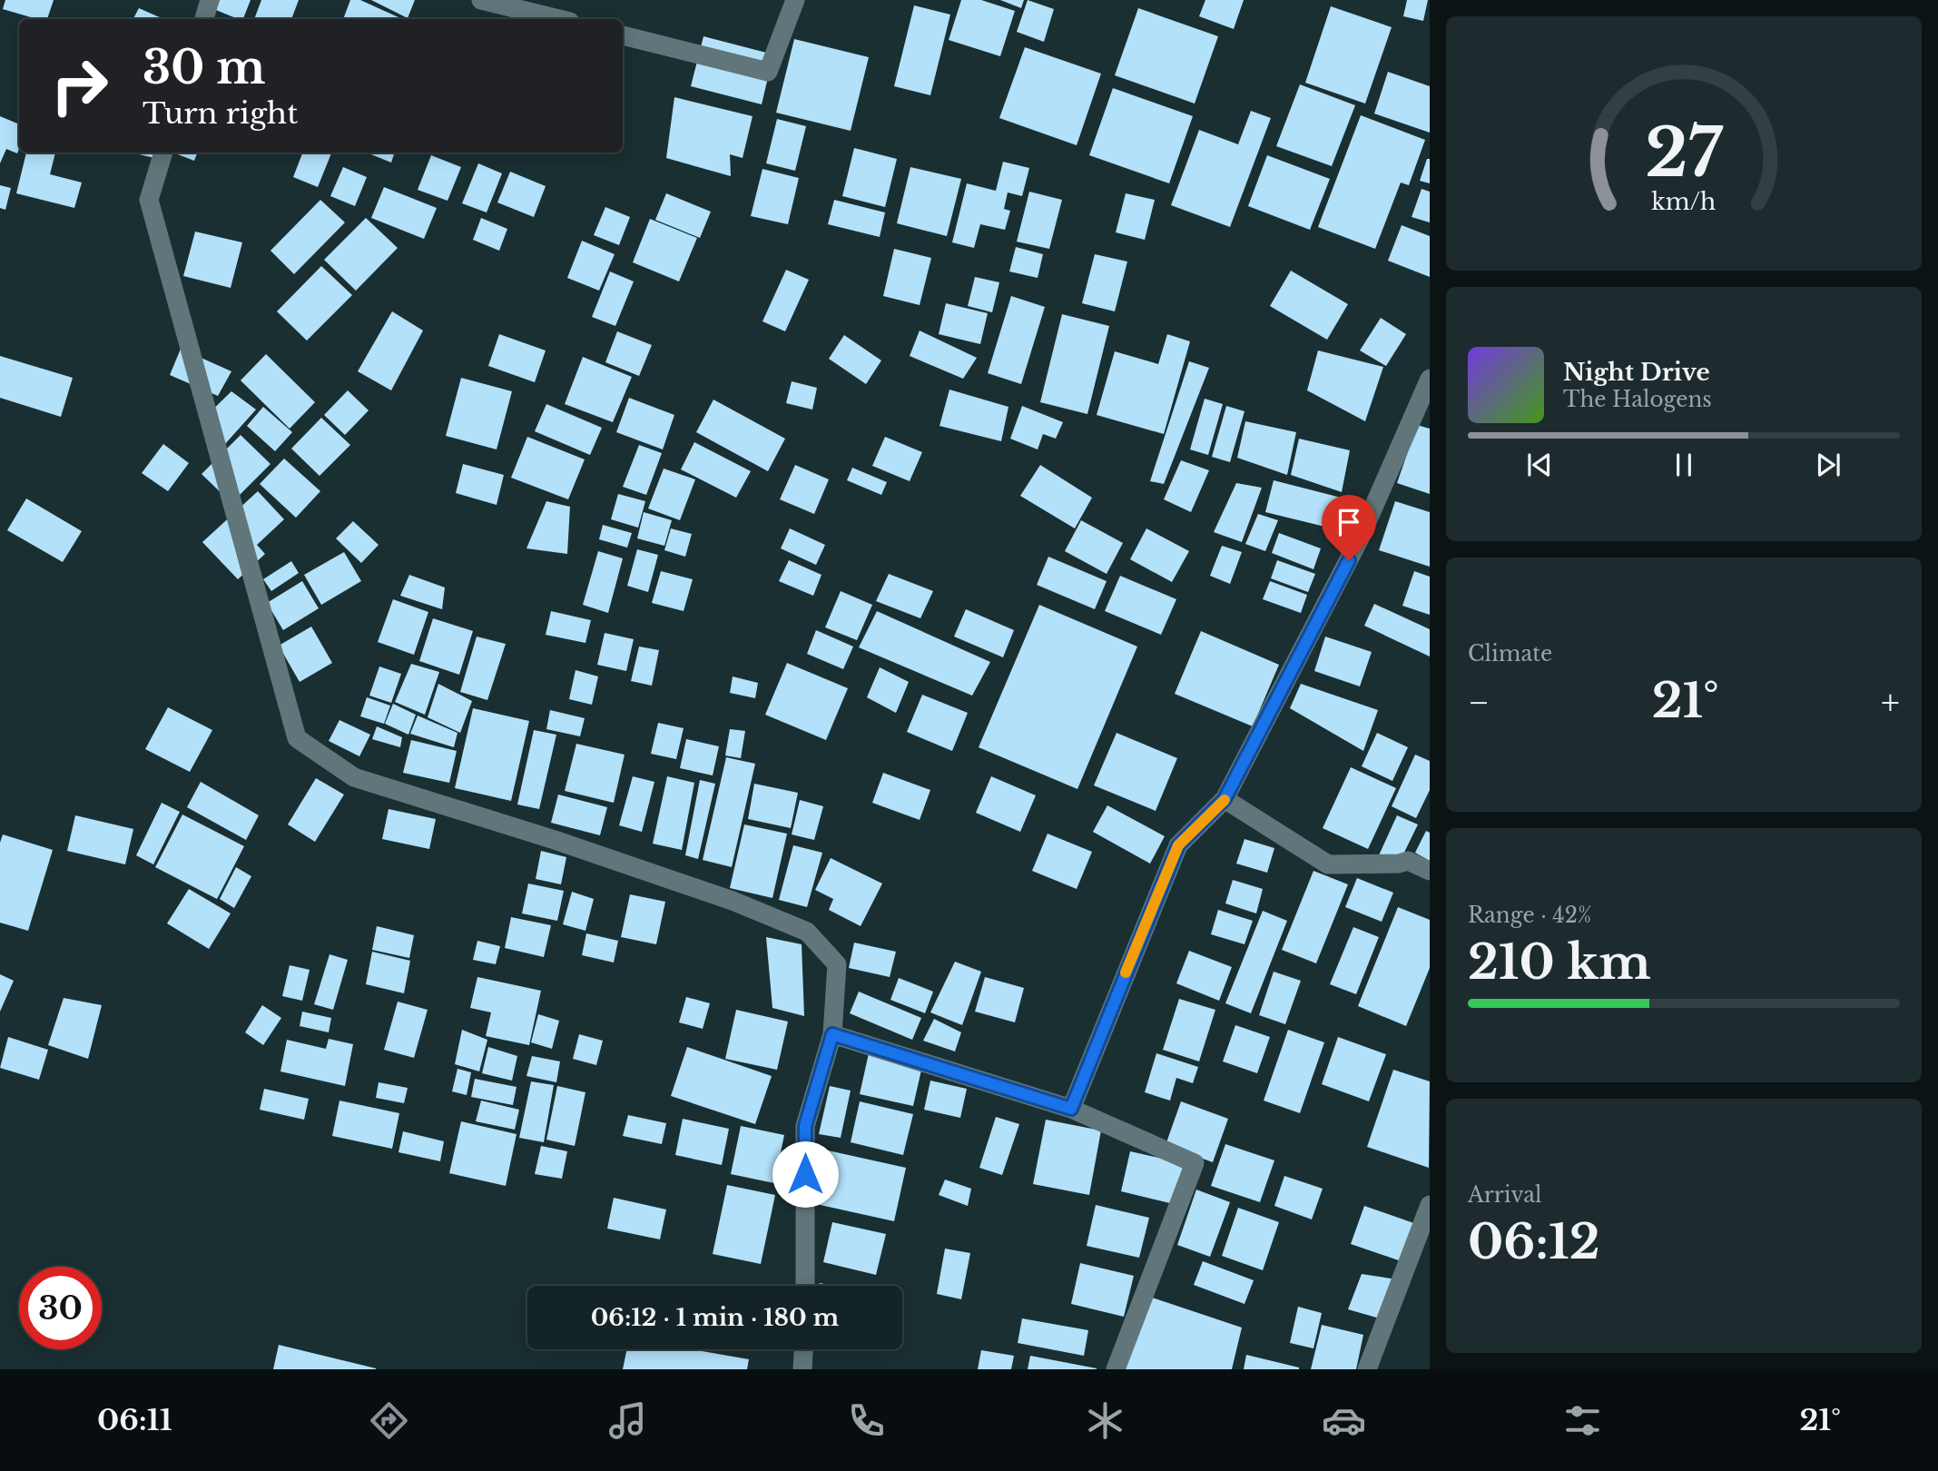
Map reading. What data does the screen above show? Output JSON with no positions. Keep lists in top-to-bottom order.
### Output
{
  "page": {
    "turn": ["30 m", "Turn right"],
    "song": ["Night Drive", "The Halogens"],
    "tile": [
      "Climate",
      ["Range · 42%", "210 km"],
      ["Arrival", "06:12"]
    ],
    "heat": ["−", "21°", "+"],
    "limit": "30",
    "trip": "06:12 · 1 min · 180 m",
    "tabs": ["06:11", "21°"],
    "gauge": ["27", "km/h"]
  }
}
